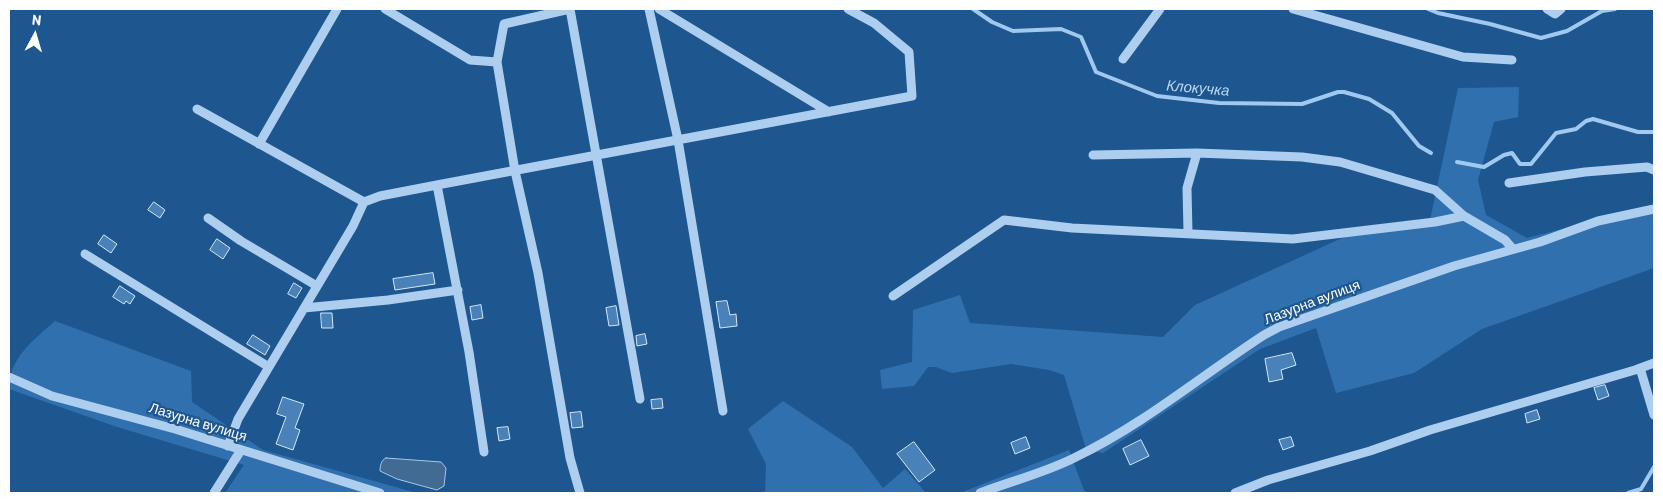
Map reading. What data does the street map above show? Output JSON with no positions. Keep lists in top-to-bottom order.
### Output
{
  "streets": {
    "street": ["Лазурна вулиця"]
  },
  "water": ["Клокучка"],
  "north": "top"
}
